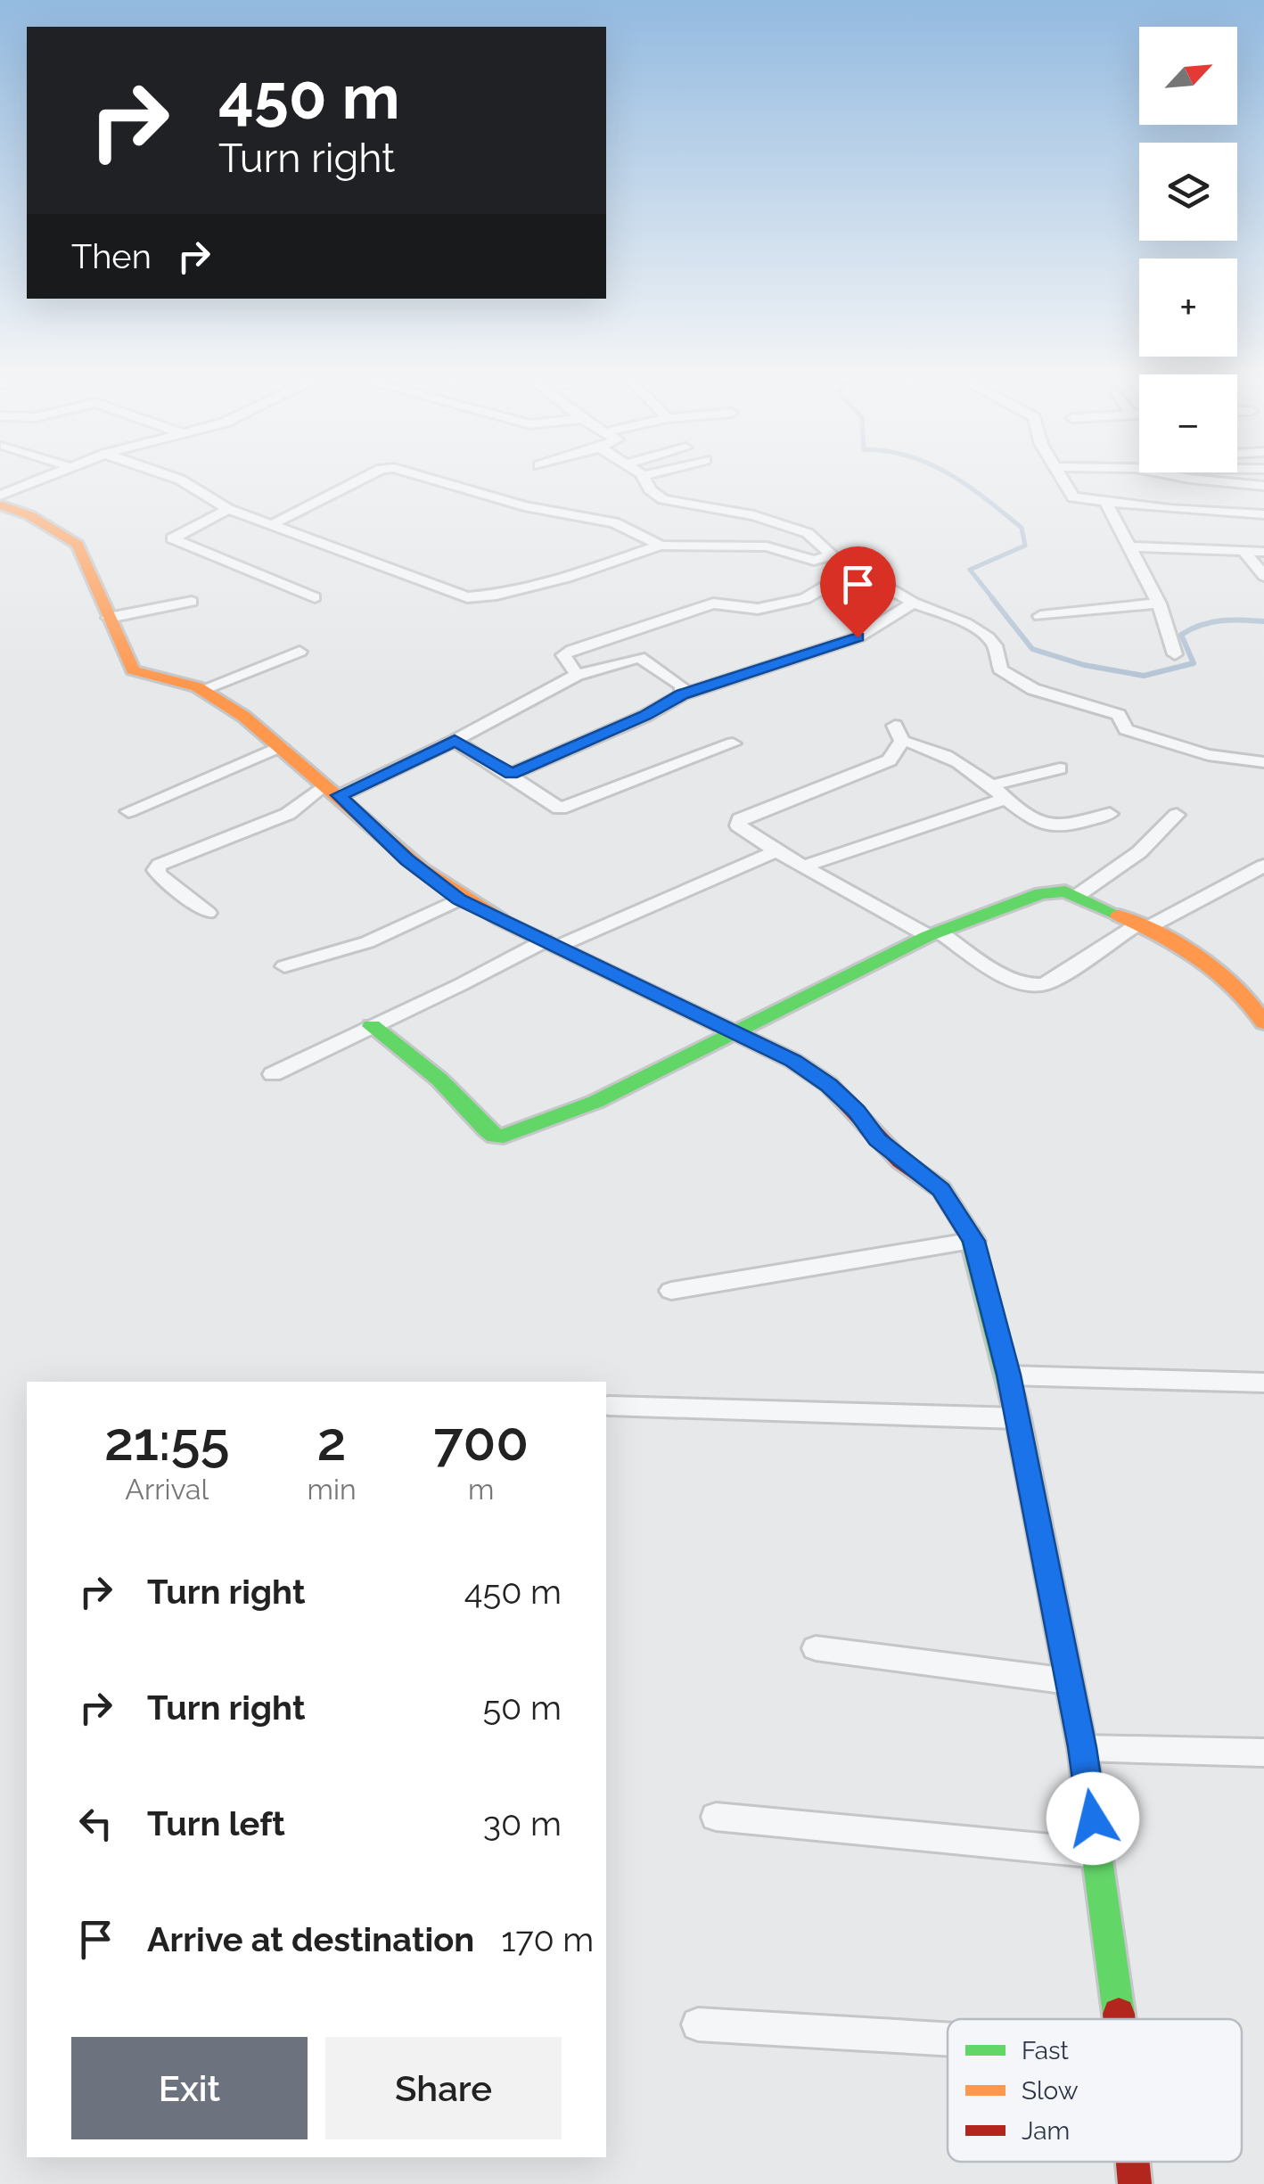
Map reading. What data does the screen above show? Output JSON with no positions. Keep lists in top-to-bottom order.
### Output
{
  "legend": ["Fast", "Slow", "Jam"],
  "north": "top right",
  "page": {
    "map_buttons": ["+", "−"],
    "turn": ["450 m", "Turn right"],
    "then": "Then",
    "eta": [
      "21:55",
      "Arrival",
      "2",
      "min",
      "700",
      "m"
    ],
    "list": [
      {
        "name": "Turn right",
        "value": "450 m"
      },
      {
        "name": "Turn right",
        "value": "50 m"
      },
      {
        "name": "Turn left",
        "value": "30 m"
      },
      {
        "name": "Arrive at destination",
        "value": "170 m"
      }
    ],
    "buttons": ["Exit", "Share"]
  }
}
